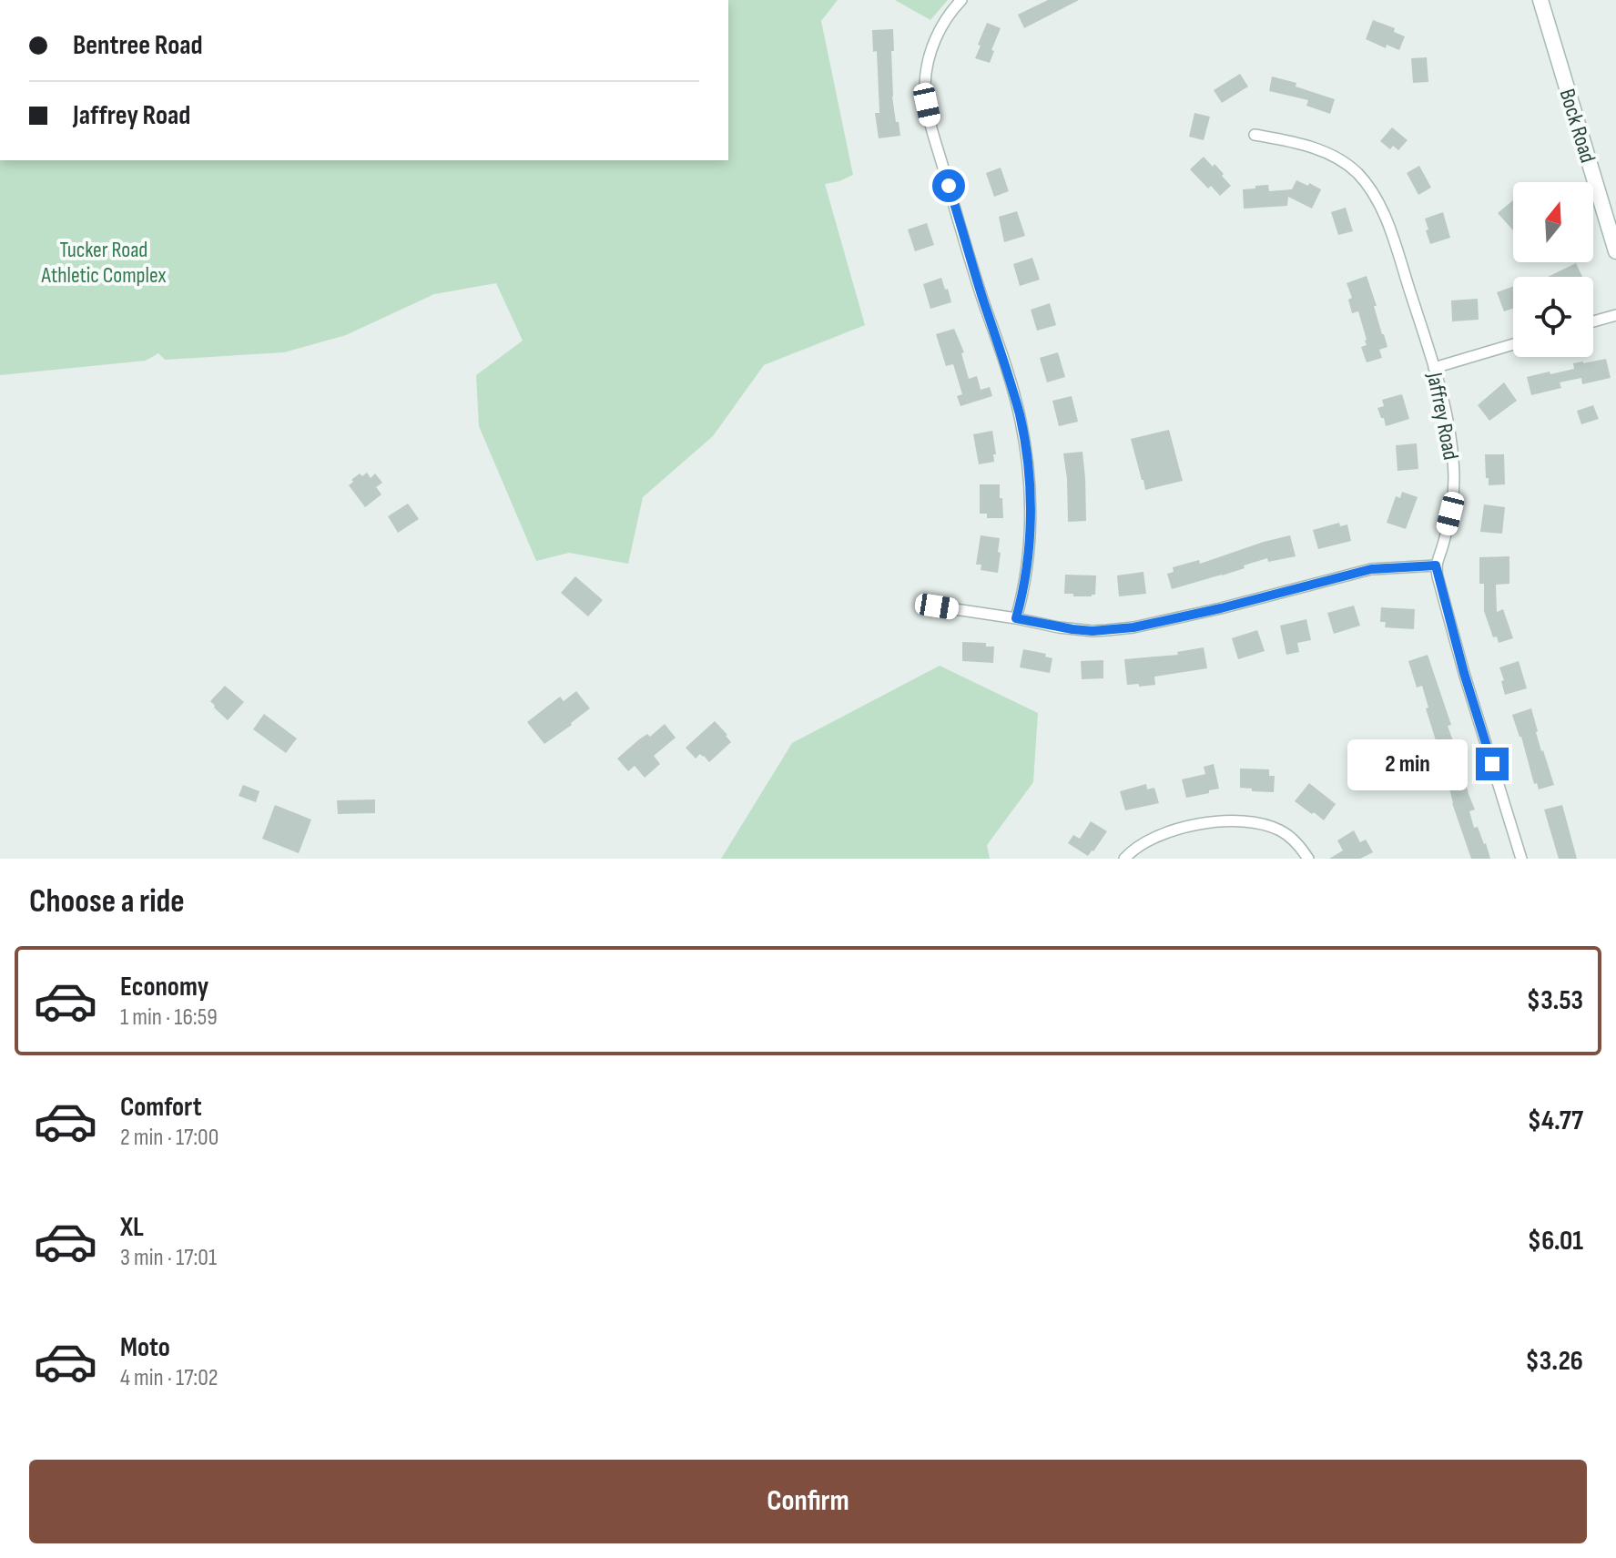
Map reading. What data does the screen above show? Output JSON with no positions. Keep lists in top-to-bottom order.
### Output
{
  "streets": {
    "main road": ["Bock Road"],
    "street": ["Jaffrey Road"]
  },
  "parks": ["Tucker Road Athletic Complex"],
  "north": "top",
  "page": {
    "banner": ["Bentree Road", "Jaffrey Road"],
    "bubble": "2 min",
    "heading": "Choose a ride",
    "list": [
      {
        "name": "Economy",
        "note": "1 min · 16:59",
        "value": "$3.53"
      },
      {
        "name": "Comfort",
        "note": "2 min · 17:00",
        "value": "$4.77"
      },
      {
        "name": "XL",
        "note": "3 min · 17:01",
        "value": "$6.01"
      },
      {
        "name": "Moto",
        "note": "4 min · 17:02",
        "value": "$3.26"
      }
    ],
    "buttons": "Confirm"
  }
}
